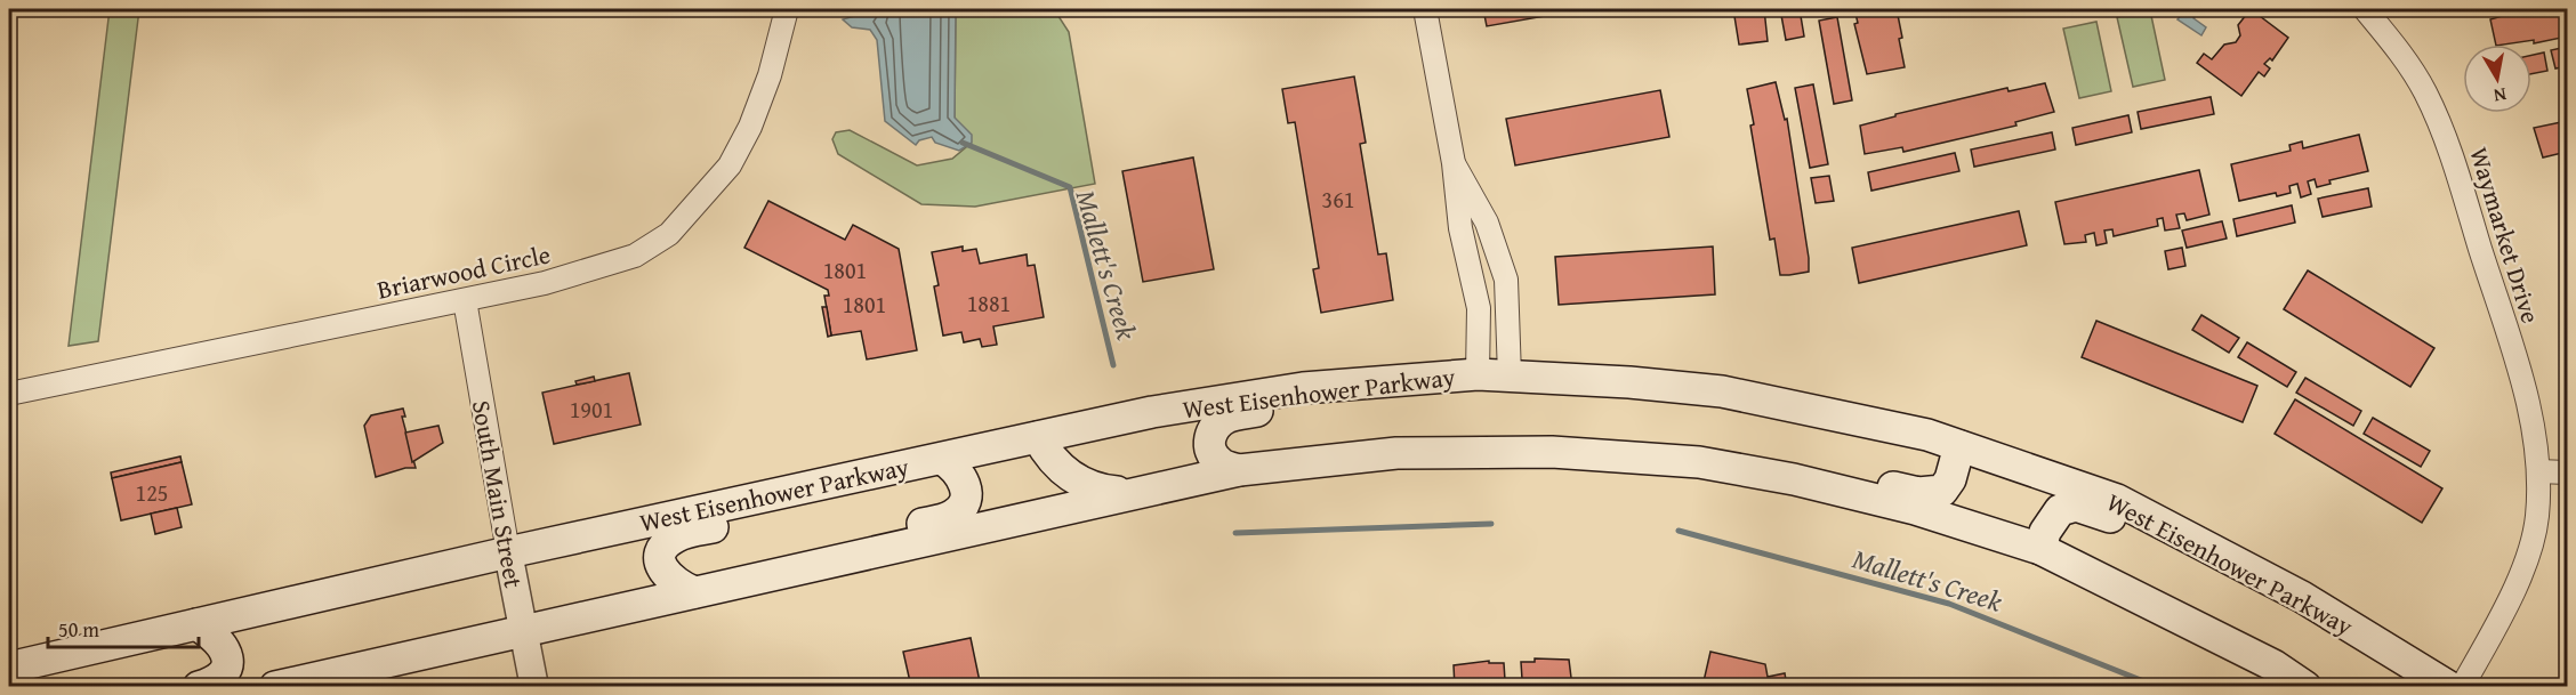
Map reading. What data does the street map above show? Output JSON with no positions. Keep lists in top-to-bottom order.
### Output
{
  "streets": {
    "main road": ["West Eisenhower Parkway"],
    "street": ["Waymarket Drive", "Briarwood Circle", "South Main Street"]
  },
  "crossings": [
    ["Briarwood Circle", "South Main Street"],
    ["West Eisenhower Parkway", "South Main Street"]
  ],
  "water": ["Mallett's Creek"],
  "house_numbers": [
    "361",
    "1801",
    "1881",
    "1801",
    "1901",
    "125"
  ],
  "scale_bar": "50 m",
  "north": "bottom"
}
